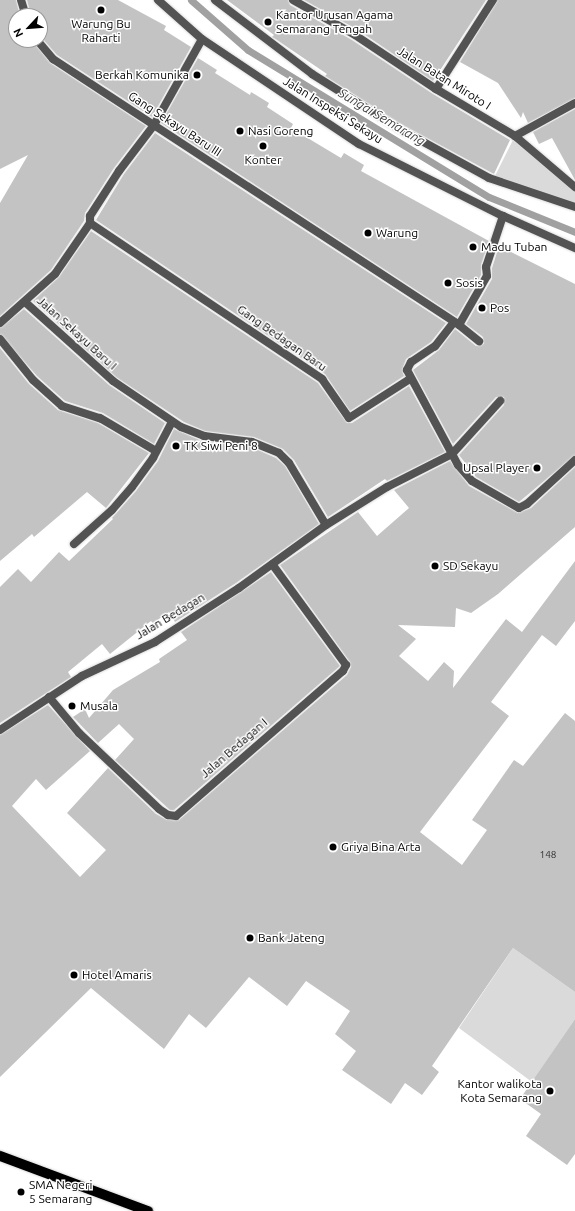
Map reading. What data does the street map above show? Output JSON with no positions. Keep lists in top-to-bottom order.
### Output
{
  "streets": {
    "street": [
      "Jalan Batan Miroto I",
      "Jalan Inspeksi Sekayu",
      "Gang Sekayu Baru III",
      "Jalan Sekayu Baru I",
      "Gang Bedagan Baru",
      "Jalan Bedagan",
      "Jalan Bedagan I"
    ]
  },
  "crossings": [
    ["Jalan Bedagan", "Jalan Bedagan I"]
  ],
  "water": ["Sungai Semarang"],
  "places": [
    "Warung Bu Raharti",
    "Kantor Urusan Agama Semarang Tengah",
    "Berkah Komunika",
    "Nasi Goreng",
    "Konter",
    "Warung",
    "Madu Tuban",
    "Sosis",
    "Pos",
    "TK Siwi Peni 8",
    "Upsal Player",
    "SD Sekayu",
    "Musala",
    "Griya Bina Arta",
    "Bank Jateng",
    "Hotel Amaris",
    "Kantor walikota Kota Semarang",
    "SMA Negeri 5 Semarang"
  ],
  "house_numbers": ["148"],
  "north": "bottom left"
}
